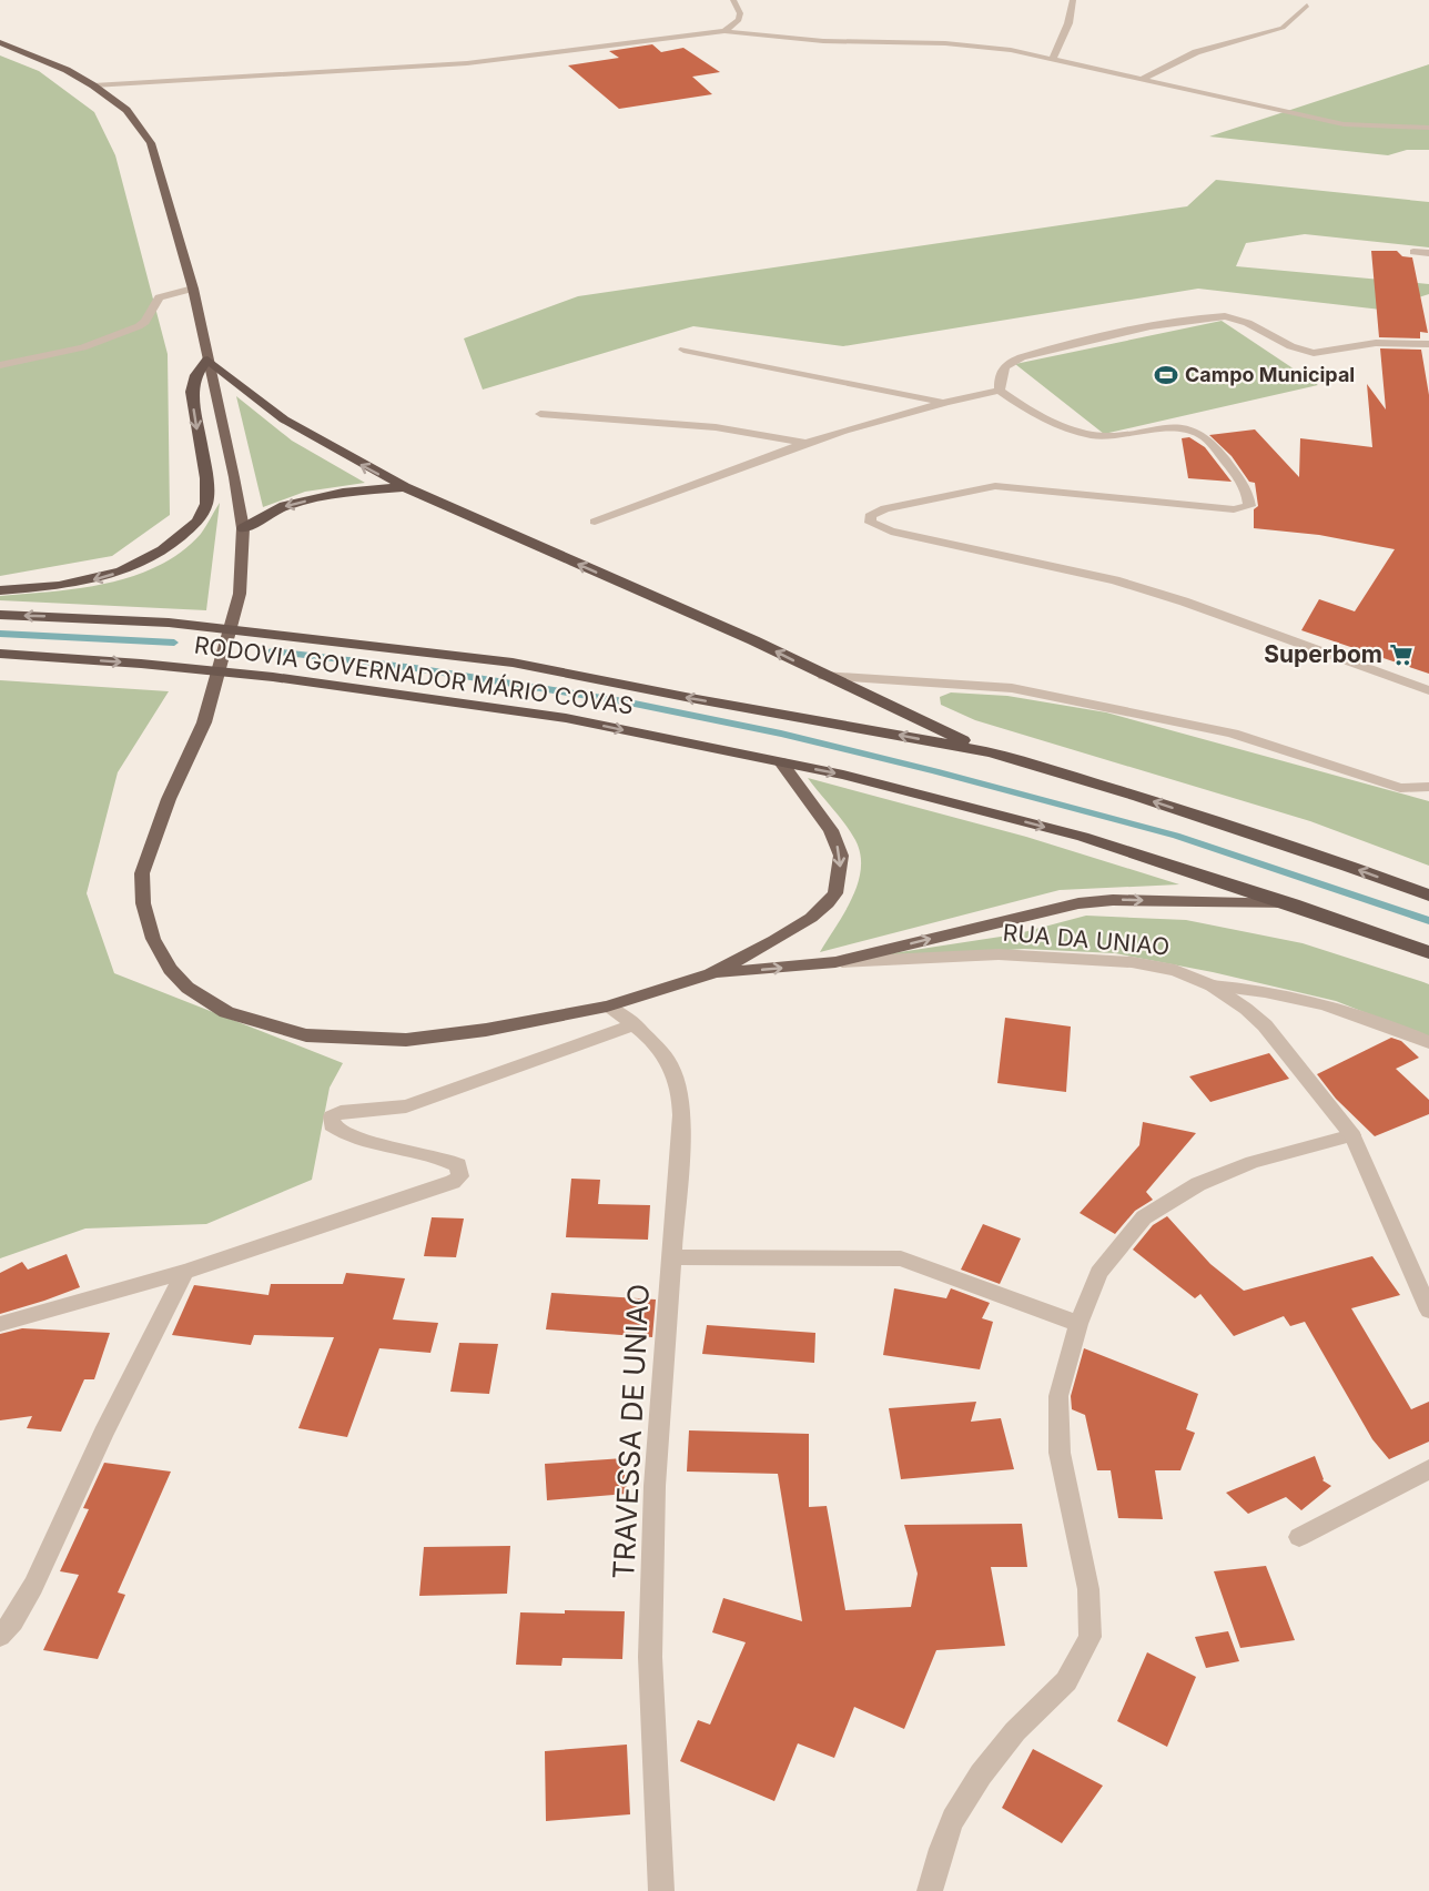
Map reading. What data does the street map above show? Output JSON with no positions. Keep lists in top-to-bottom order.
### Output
{
  "streets": {
    "highway": ["RODOVIA GOVERNADOR MÁRIO COVAS"],
    "street": ["RUA DA UNIAO", "TRAVESSA DE UNIAO"]
  },
  "places": {
    "sports": ["Campo Municipal"],
    "supermarket": ["Superbom"]
  }
}
